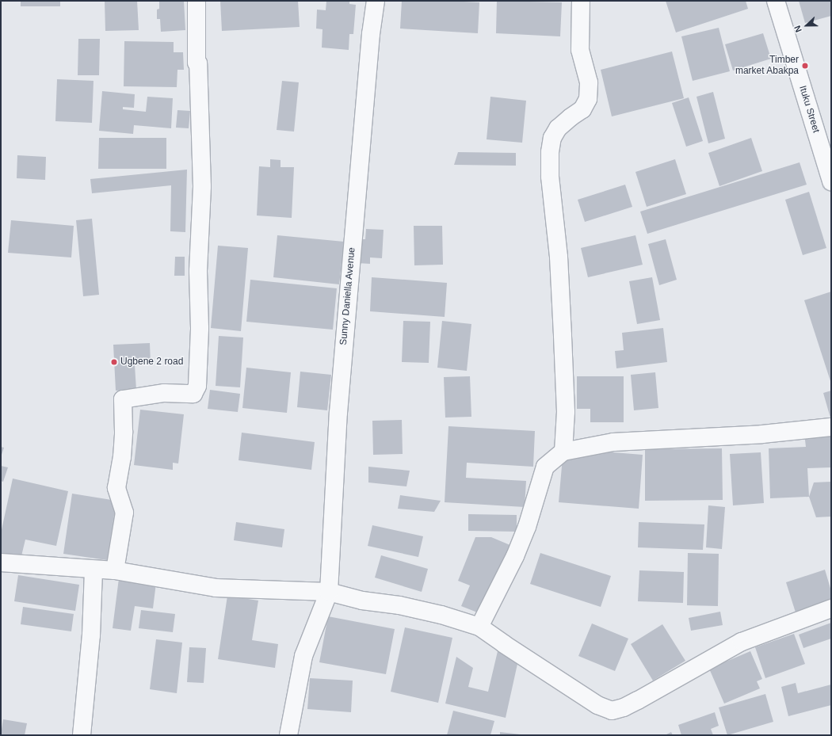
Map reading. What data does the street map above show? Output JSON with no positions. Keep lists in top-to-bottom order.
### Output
{
  "streets": {
    "street": ["Ituku Street", "Sunny Daniella Avenue"]
  },
  "places": ["Timber market Abakpa", "Ugbene 2 road"],
  "north": "left"
}
